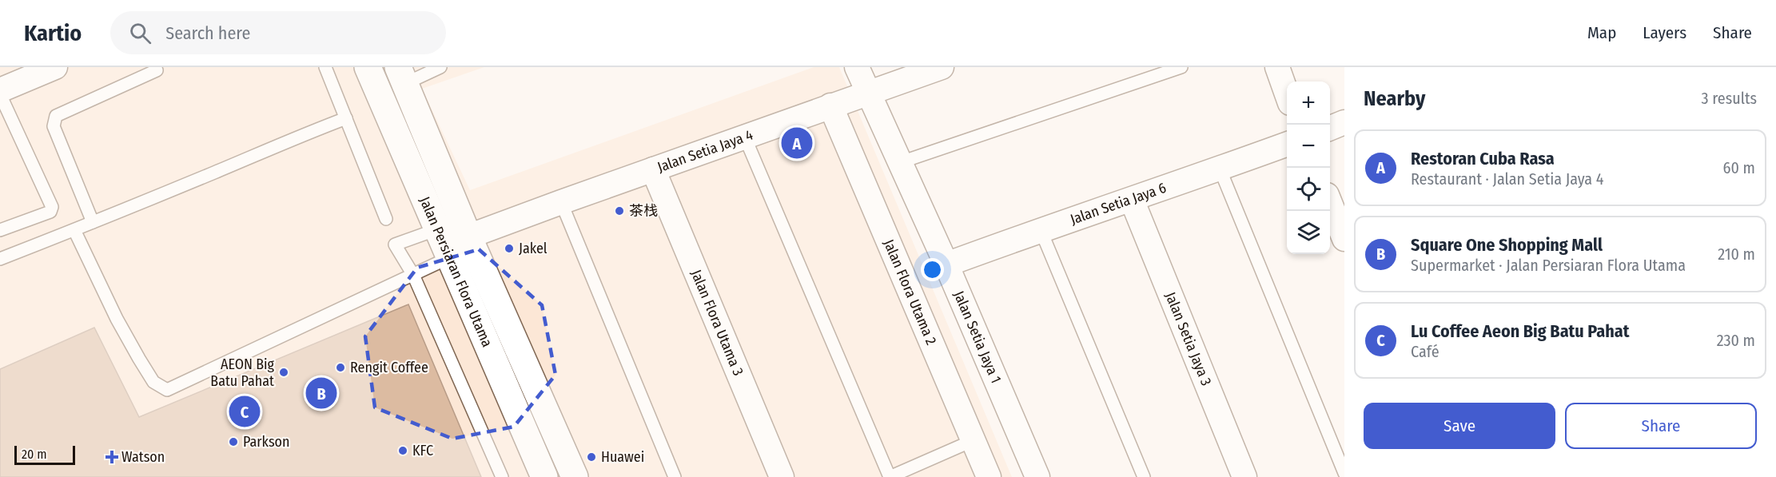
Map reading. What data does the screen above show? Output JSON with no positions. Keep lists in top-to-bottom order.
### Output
{
  "streets": {
    "street": [
      "Jalan Setia Jaya 4",
      "Jalan Setia Jaya 6",
      "Jalan Persiaran Flora Utama",
      "Jalan Flora Utama 2",
      "Jalan Flora Utama 3",
      "Jalan Setia Jaya 1",
      "Jalan Setia Jaya 3"
    ]
  },
  "crossings": [
    ["Jalan Setia Jaya 4", "Jalan Persiaran Flora Utama"],
    ["Jalan Setia Jaya 4", "Jalan Flora Utama 2"],
    ["Jalan Setia Jaya 4", "Jalan Flora Utama 3"],
    ["Jalan Setia Jaya 4", "Jalan Setia Jaya 1"],
    ["Jalan Setia Jaya 6", "Jalan Setia Jaya 1"],
    ["Jalan Setia Jaya 6", "Jalan Setia Jaya 3"]
  ],
  "places": {
    "other": [
      "茶栈",
      "Jakel",
      "Rengit Coffee",
      "AEON Big Batu Pahat",
      "Parkson",
      "KFC",
      "Huawei"
    ],
    "health": ["Watson"]
  },
  "scale_bar": "20 m",
  "page": {
    "header": "Kartio",
    "search": "Search here",
    "nav": ["Map", "Layers", "Share"],
    "heading": ["Nearby", "3 results"],
    "map_buttons": ["+", "−"],
    "pins": ["A", "B", "C"],
    "list": [
      {
        "mark": "A",
        "name": "Restoran Cuba Rasa",
        "note": "Restaurant · Jalan Setia Jaya 4",
        "value": "60 m"
      },
      {
        "mark": "B",
        "name": "Square One Shopping Mall",
        "note": "Supermarket · Jalan Persiaran Flora Utama",
        "value": "210 m"
      },
      {
        "mark": "C",
        "name": "Lu Coffee Aeon Big Batu Pahat",
        "note": "Café",
        "value": "230 m"
      }
    ],
    "buttons": ["Save", "Share"],
    "scale": "20 m"
  }
}
